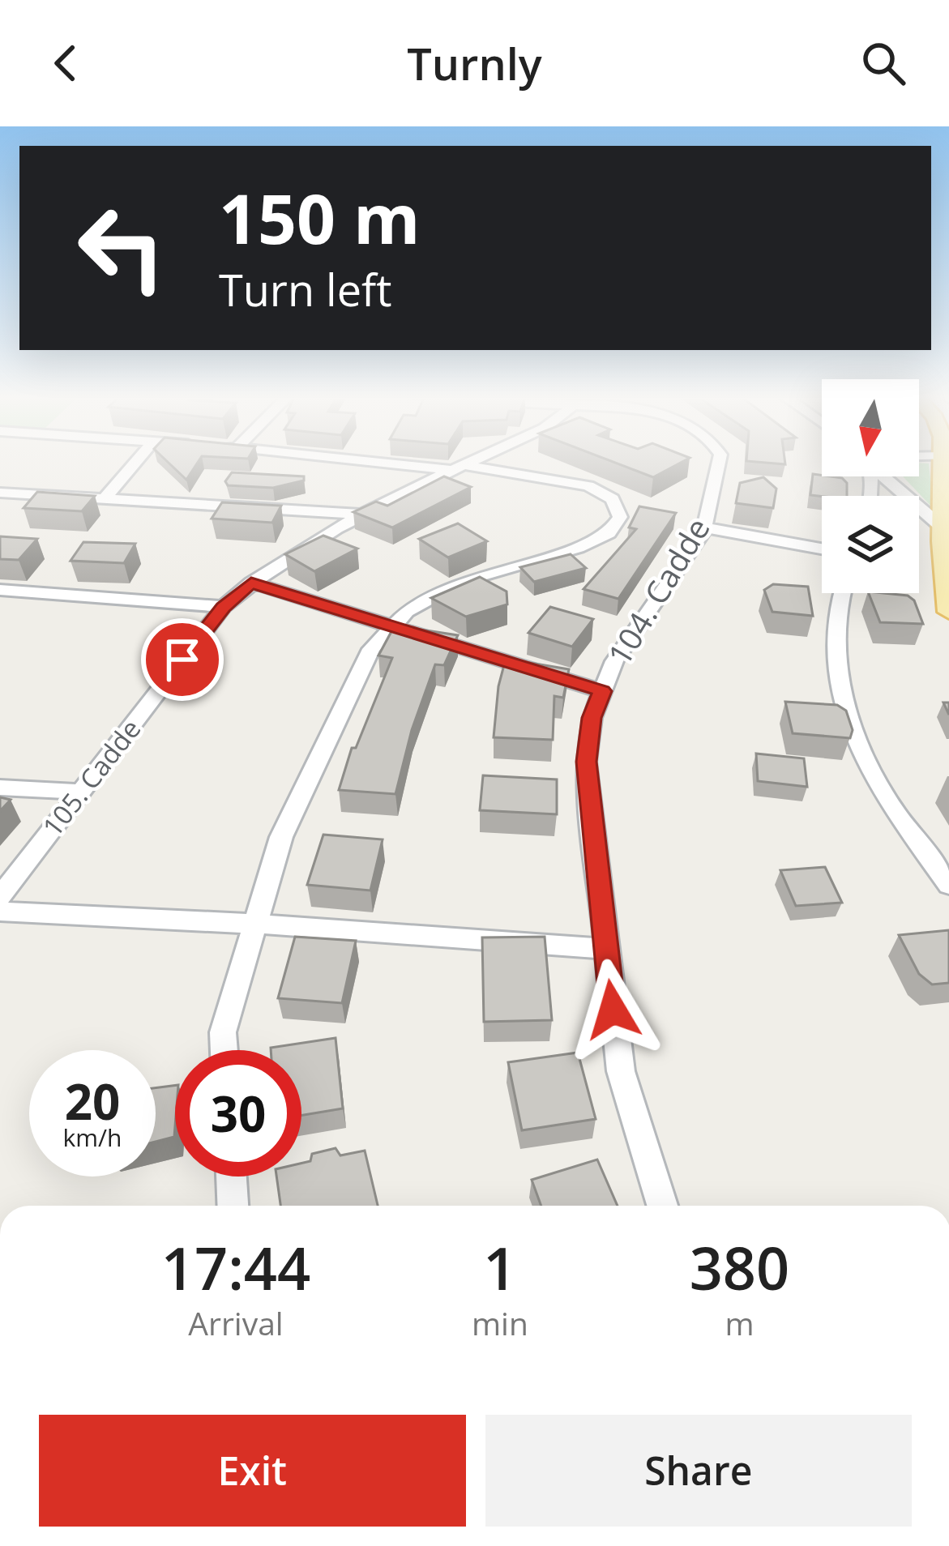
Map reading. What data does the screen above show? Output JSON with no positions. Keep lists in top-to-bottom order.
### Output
{
  "streets": {
    "street": ["104. Cadde", "105. Cadde"]
  },
  "north": "bottom",
  "page": {
    "header": "Turnly",
    "turn": ["150 m", "Turn left"],
    "speed": "20 km/h",
    "limit": "30",
    "eta": [
      "17:44",
      "Arrival",
      "1",
      "min",
      "380",
      "m"
    ],
    "buttons": ["Exit", "Share"]
  }
}
